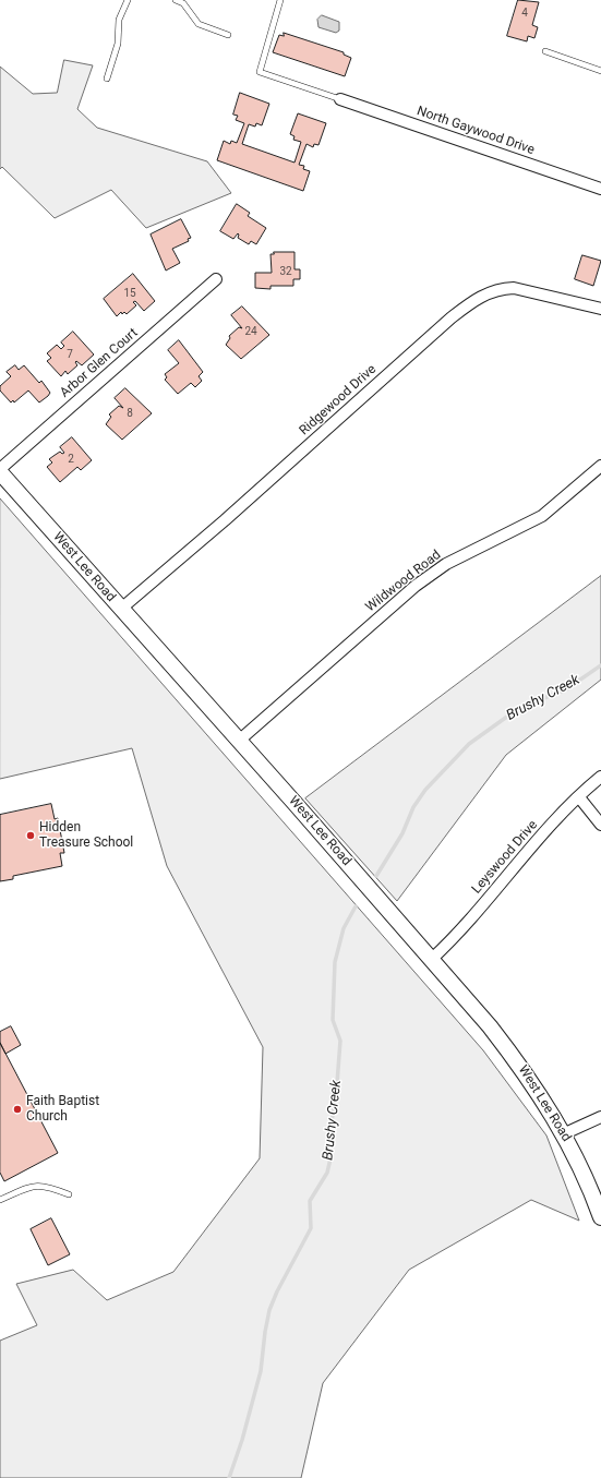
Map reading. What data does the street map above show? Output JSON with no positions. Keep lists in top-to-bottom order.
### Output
{
  "streets": {
    "street": [
      "North Gaywood Drive",
      "Arbor Glen Court",
      "Ridgewood Drive",
      "West Lee Road",
      "Wildwood Road",
      "Leyswood Drive"
    ]
  },
  "crossings": [
    ["Arbor Glen Court", "West Lee Road"],
    ["Ridgewood Drive", "West Lee Road"],
    ["West Lee Road", "Wildwood Road"],
    ["West Lee Road", "Leyswood Drive"]
  ],
  "water": ["Brushy Creek"],
  "places": ["Hidden Treasure School", "Faith Baptist Church"],
  "house_numbers": [
    "4",
    "32",
    "15",
    "24",
    "7",
    "8",
    "2"
  ]
}
